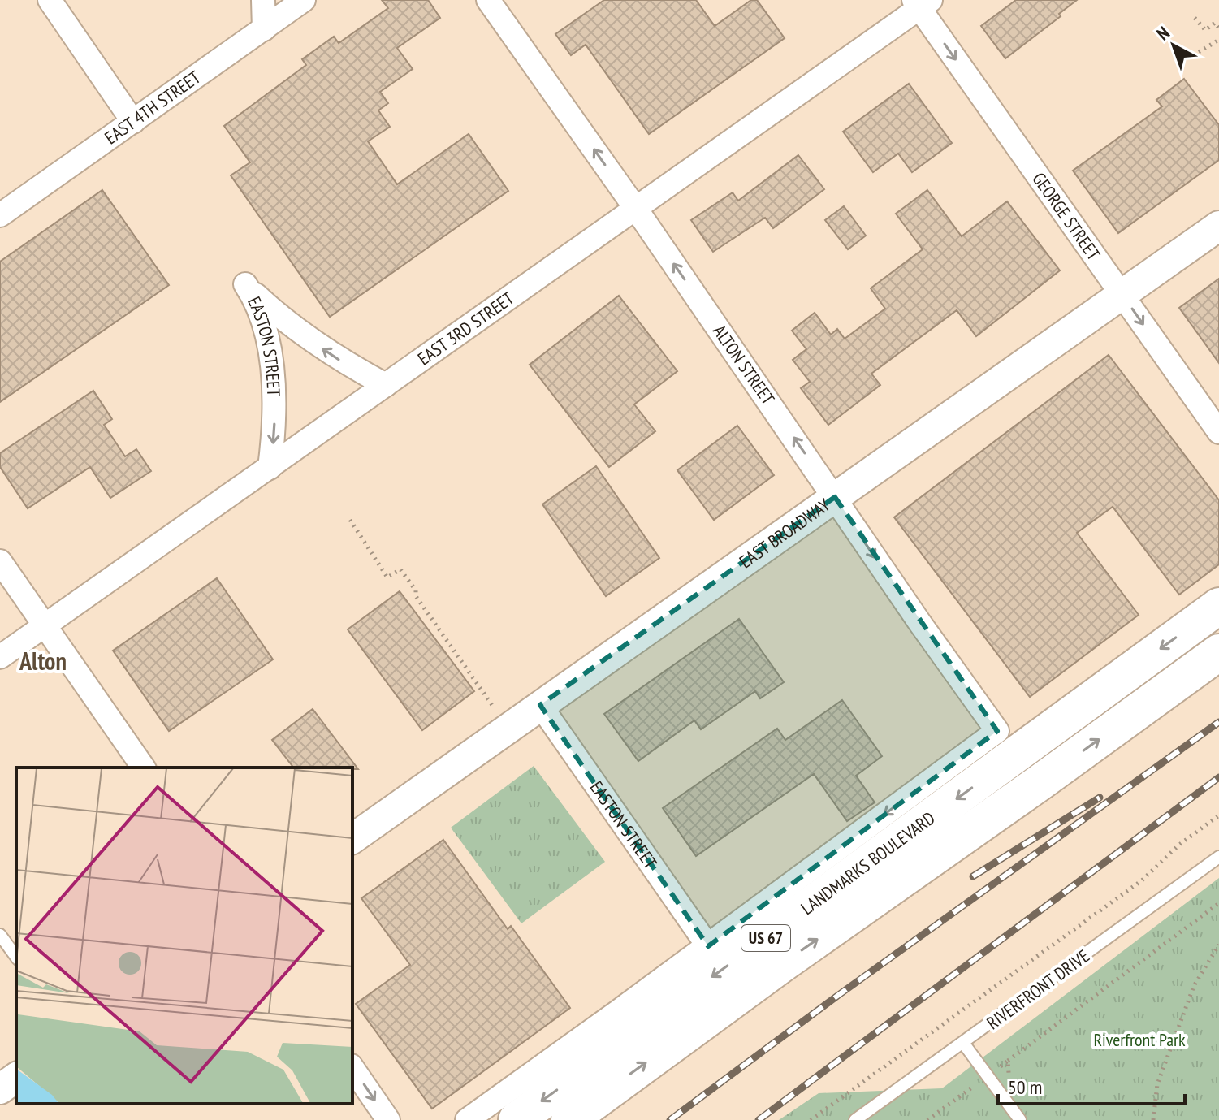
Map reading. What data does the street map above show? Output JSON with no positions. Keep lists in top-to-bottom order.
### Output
{
  "streets": {
    "highway": ["LANDMARKS BOULEVARD", "US 67"],
    "street": [
      "EAST 4TH STREET",
      "GEORGE STREET",
      "EAST 3RD STREET",
      "EASTON STREET",
      "ALTON STREET",
      "EAST BROADWAY"
    ],
    "lane": ["RIVERFRONT DRIVE"]
  },
  "crossings": [
    ["GEORGE STREET", "EAST 3RD STREET"],
    ["GEORGE STREET", "EAST BROADWAY"],
    ["EAST 3RD STREET", "EASTON STREET"],
    ["EAST 3RD STREET", "ALTON STREET"],
    ["EASTON STREET", "ALTON STREET"],
    ["EASTON STREET", "EAST BROADWAY"],
    ["ALTON STREET", "EAST BROADWAY"]
  ],
  "one_way": ["GEORGE STREET"],
  "districts": ["Alton"],
  "parks": ["Riverfront Park"],
  "scale_bar": "50 m",
  "north": "top left"
}
